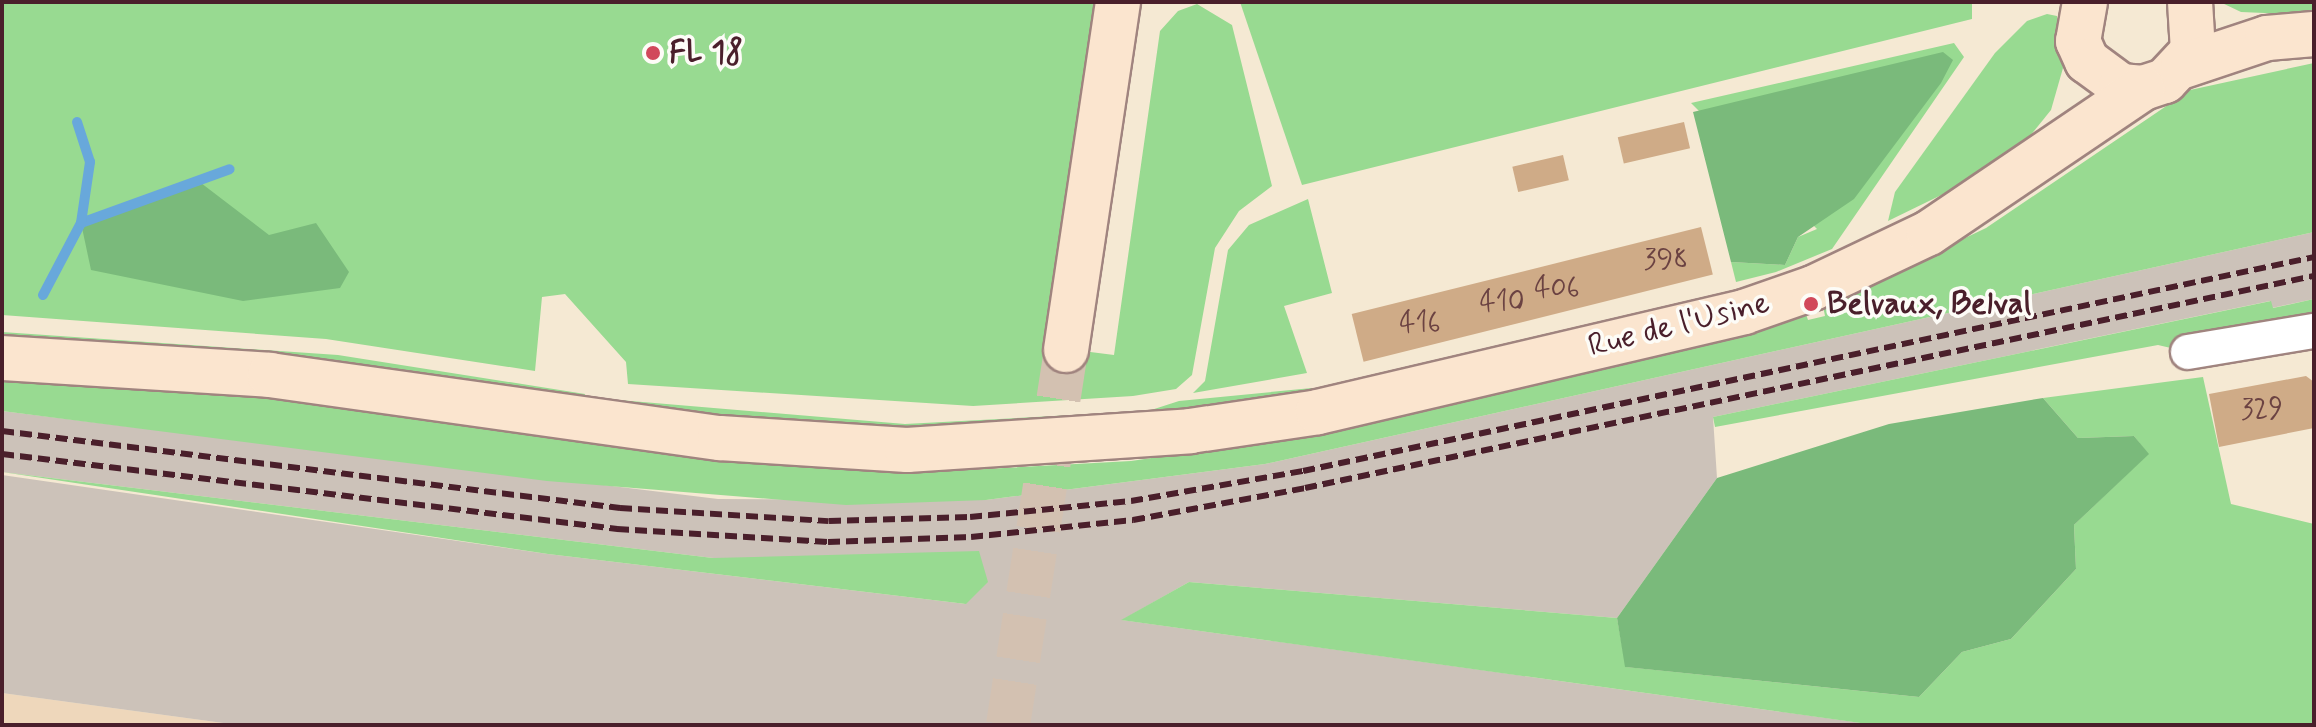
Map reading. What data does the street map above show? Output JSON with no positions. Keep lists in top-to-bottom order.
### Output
{
  "streets": {
    "main road": ["Rue de l'Usine"]
  },
  "places": ["FL 18", "Belvaux, Belval"],
  "house_numbers": [
    "398",
    "406",
    "410",
    "416",
    "329"
  ]
}
